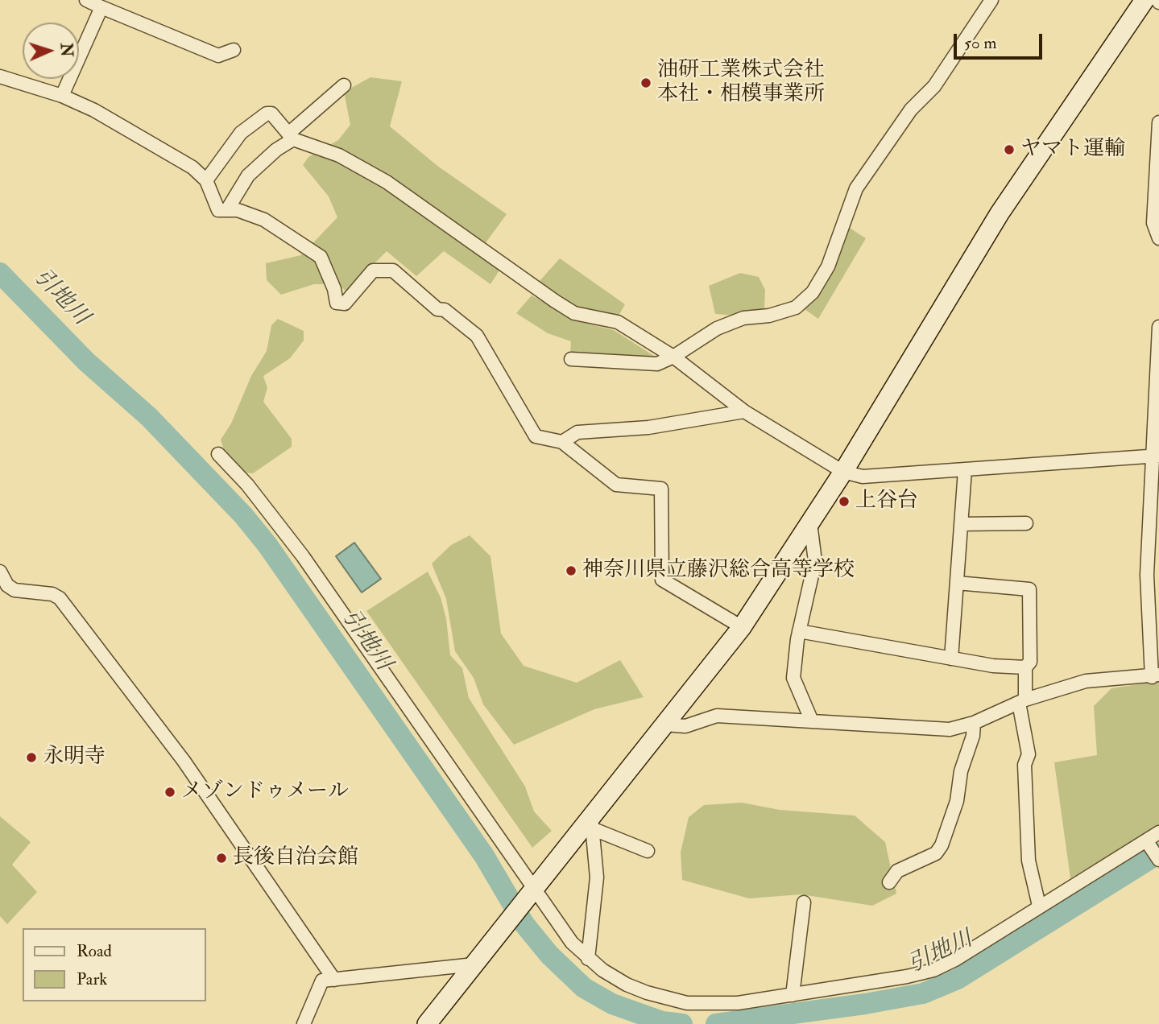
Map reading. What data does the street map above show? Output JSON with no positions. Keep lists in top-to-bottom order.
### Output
{
  "water": ["引地川"],
  "places": [
    "油研工業株式会社 本社・相模事業所",
    "ヤマト運輸",
    "上谷台",
    "神奈川県立藤沢総合高等学校",
    "永明寺",
    "メゾンドゥメール",
    "長後自治会館"
  ],
  "legend": ["Road", "Park"],
  "scale_bar": "50 m",
  "north": "right"
}
